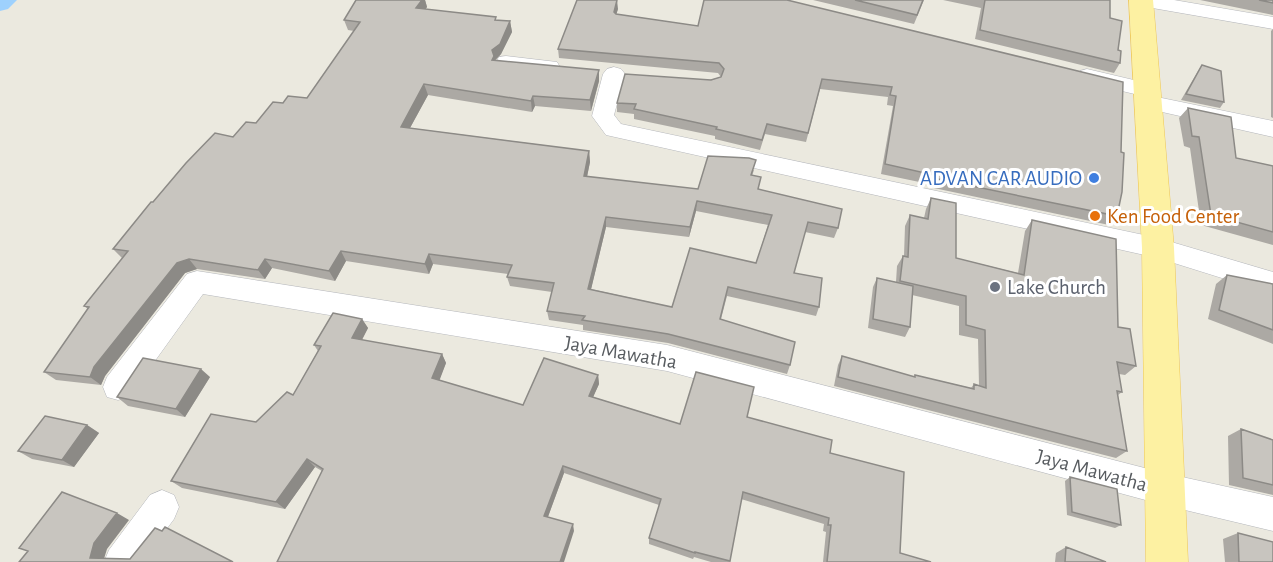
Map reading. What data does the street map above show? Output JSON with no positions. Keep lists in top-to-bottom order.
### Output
{
  "streets": {
    "street": ["Jaya Mawatha"]
  },
  "places": ["ADVAN CAR AUDIO", "Ken Food Center", "Lake Church"]
}
